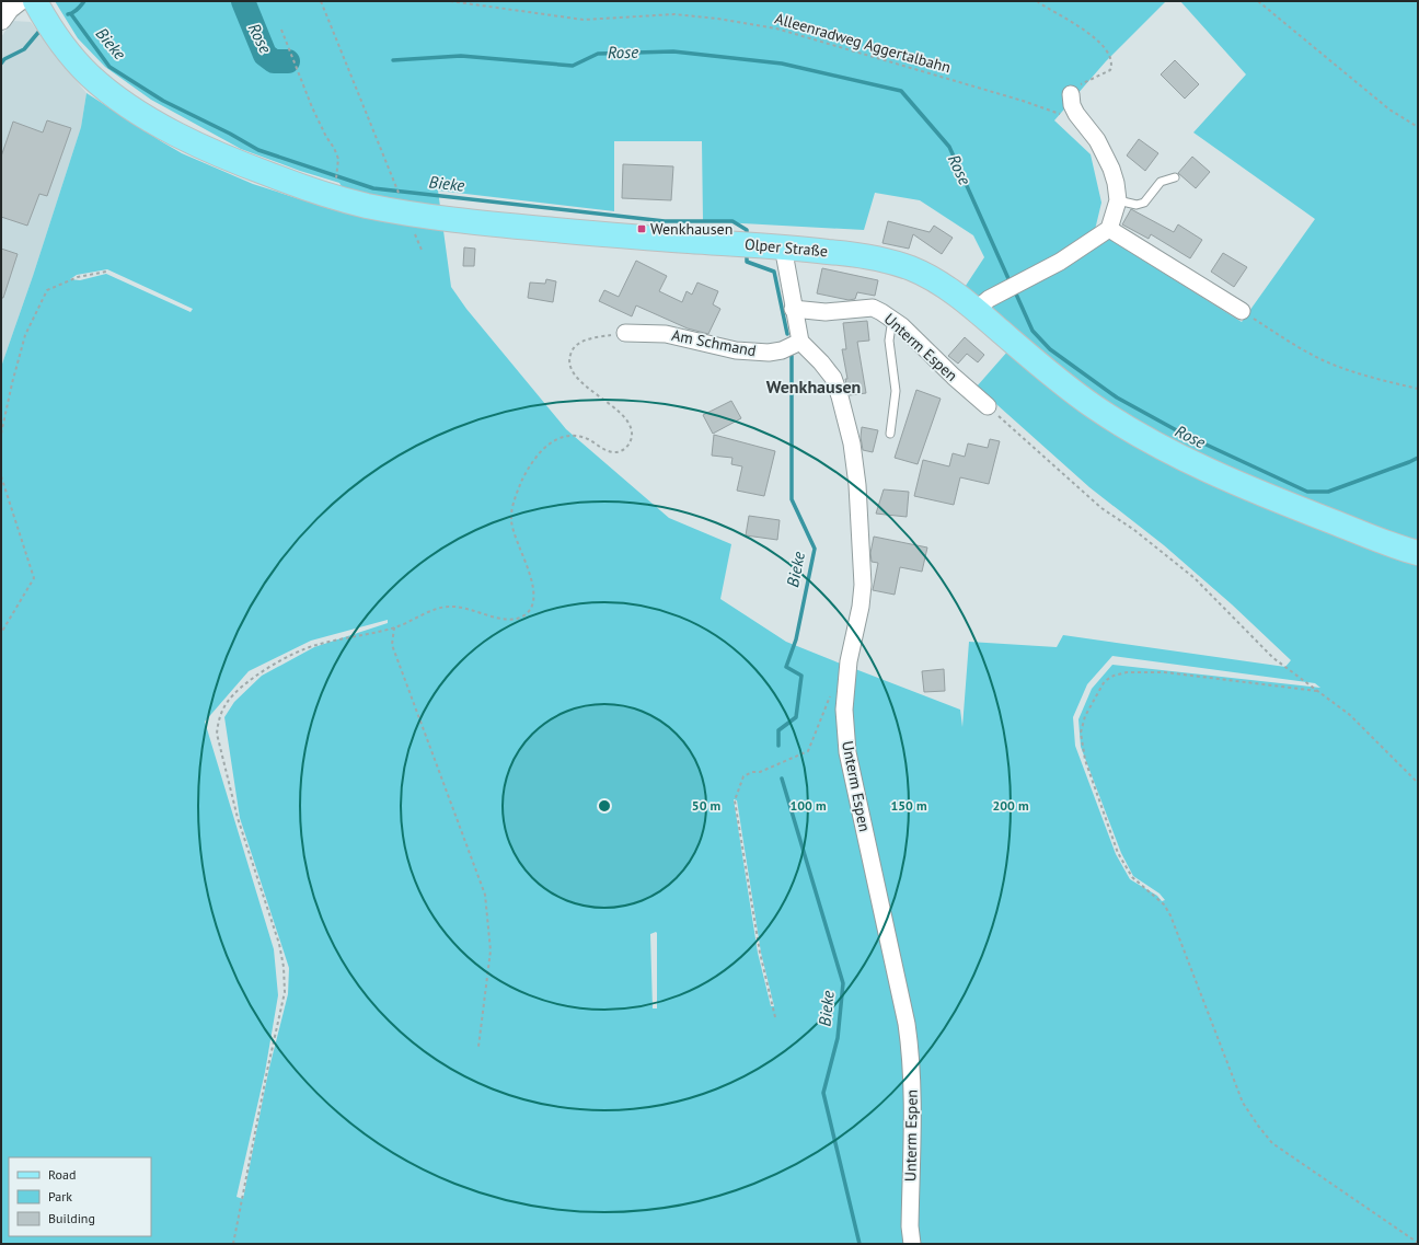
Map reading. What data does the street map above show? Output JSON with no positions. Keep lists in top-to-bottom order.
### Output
{
  "streets": {
    "main road": ["Olper Straße"],
    "street": ["Am Schmand", "Unterm Espen"],
    "path": ["Alleenradweg Aggertalbahn"]
  },
  "crossings": [
    ["Am Schmand", "Unterm Espen"]
  ],
  "districts": ["Wenkhausen"],
  "water": ["Rose", "Bieke"],
  "places": {
    "transit": ["Wenkhausen"]
  },
  "legend": ["Road", "Park", "Building"],
  "rings": [
    "50 m",
    "100 m",
    "150 m",
    "200 m"
  ]
}
